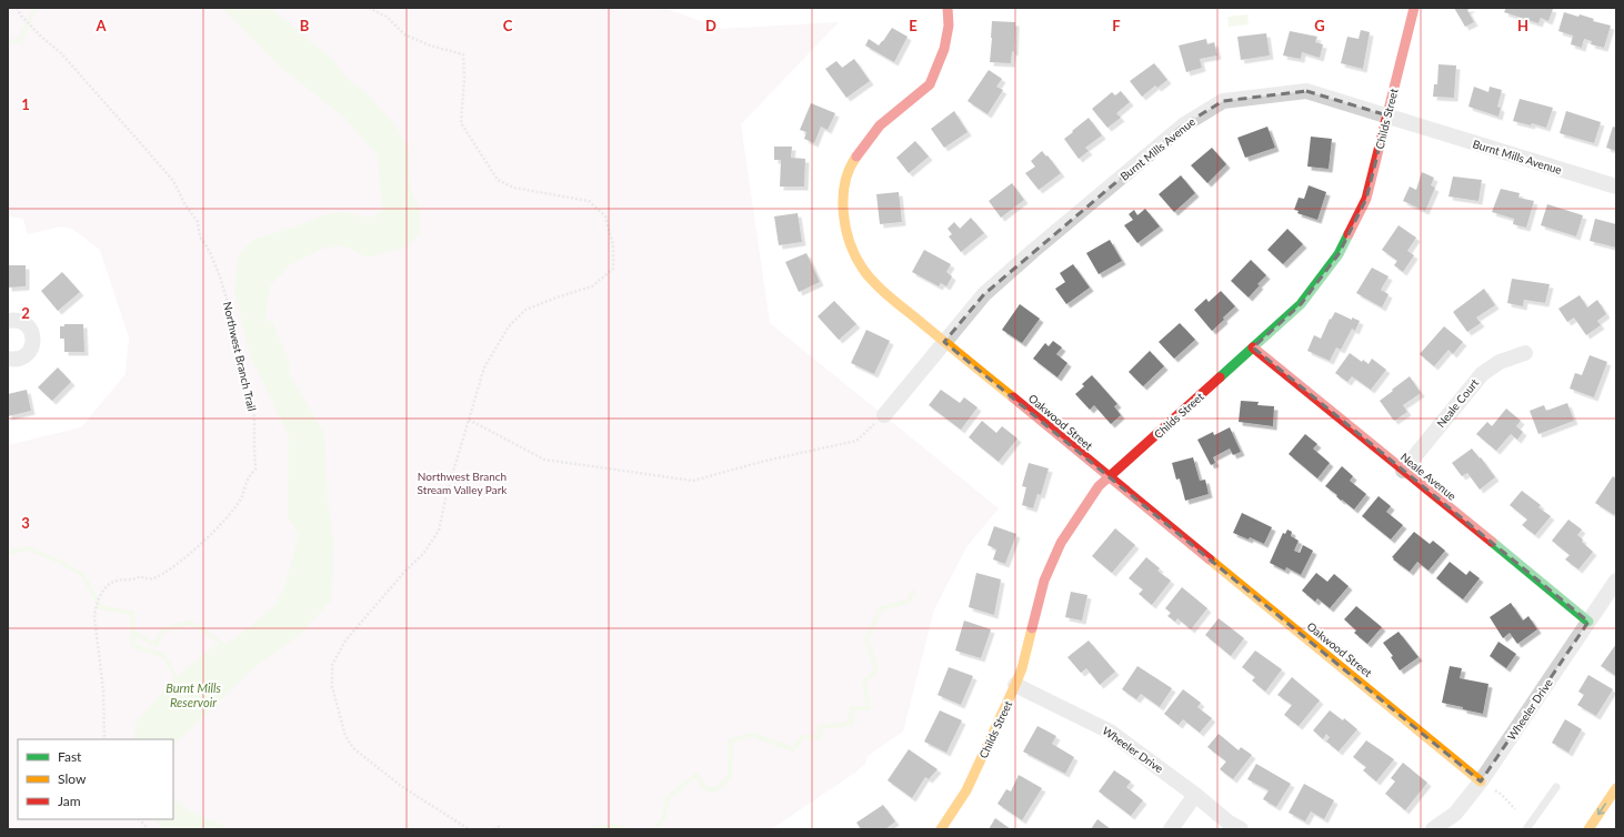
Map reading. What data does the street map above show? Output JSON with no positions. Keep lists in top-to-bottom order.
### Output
{
  "streets": {
    "main road": ["Childs Street", "Oakwood Street", "Neale Avenue"],
    "street": ["Burnt Mills Avenue", "Neale Court", "Wheeler Drive"],
    "path": ["Northwest Branch Trail"]
  },
  "crossings": [
    ["Childs Street", "Burnt Mills Avenue"],
    ["Childs Street", "Oakwood Street"],
    ["Childs Street", "Neale Avenue"],
    ["Childs Street", "Wheeler Drive"],
    ["Burnt Mills Avenue", "Oakwood Street"],
    ["Neale Court", "Neale Avenue"],
    ["Oakwood Street", "Wheeler Drive"],
    ["Neale Avenue", "Wheeler Drive"]
  ],
  "water": ["Burnt Mills Reservoir"],
  "parks": ["Northwest Branch Stream Valley Park"],
  "legend": ["Fast", "Slow", "Jam"],
  "grid": {
    "columns": [
      "A",
      "B",
      "C",
      "D",
      "E",
      "F",
      "G",
      "H"
    ],
    "rows": ["1", "2", "3"]
  }
}
